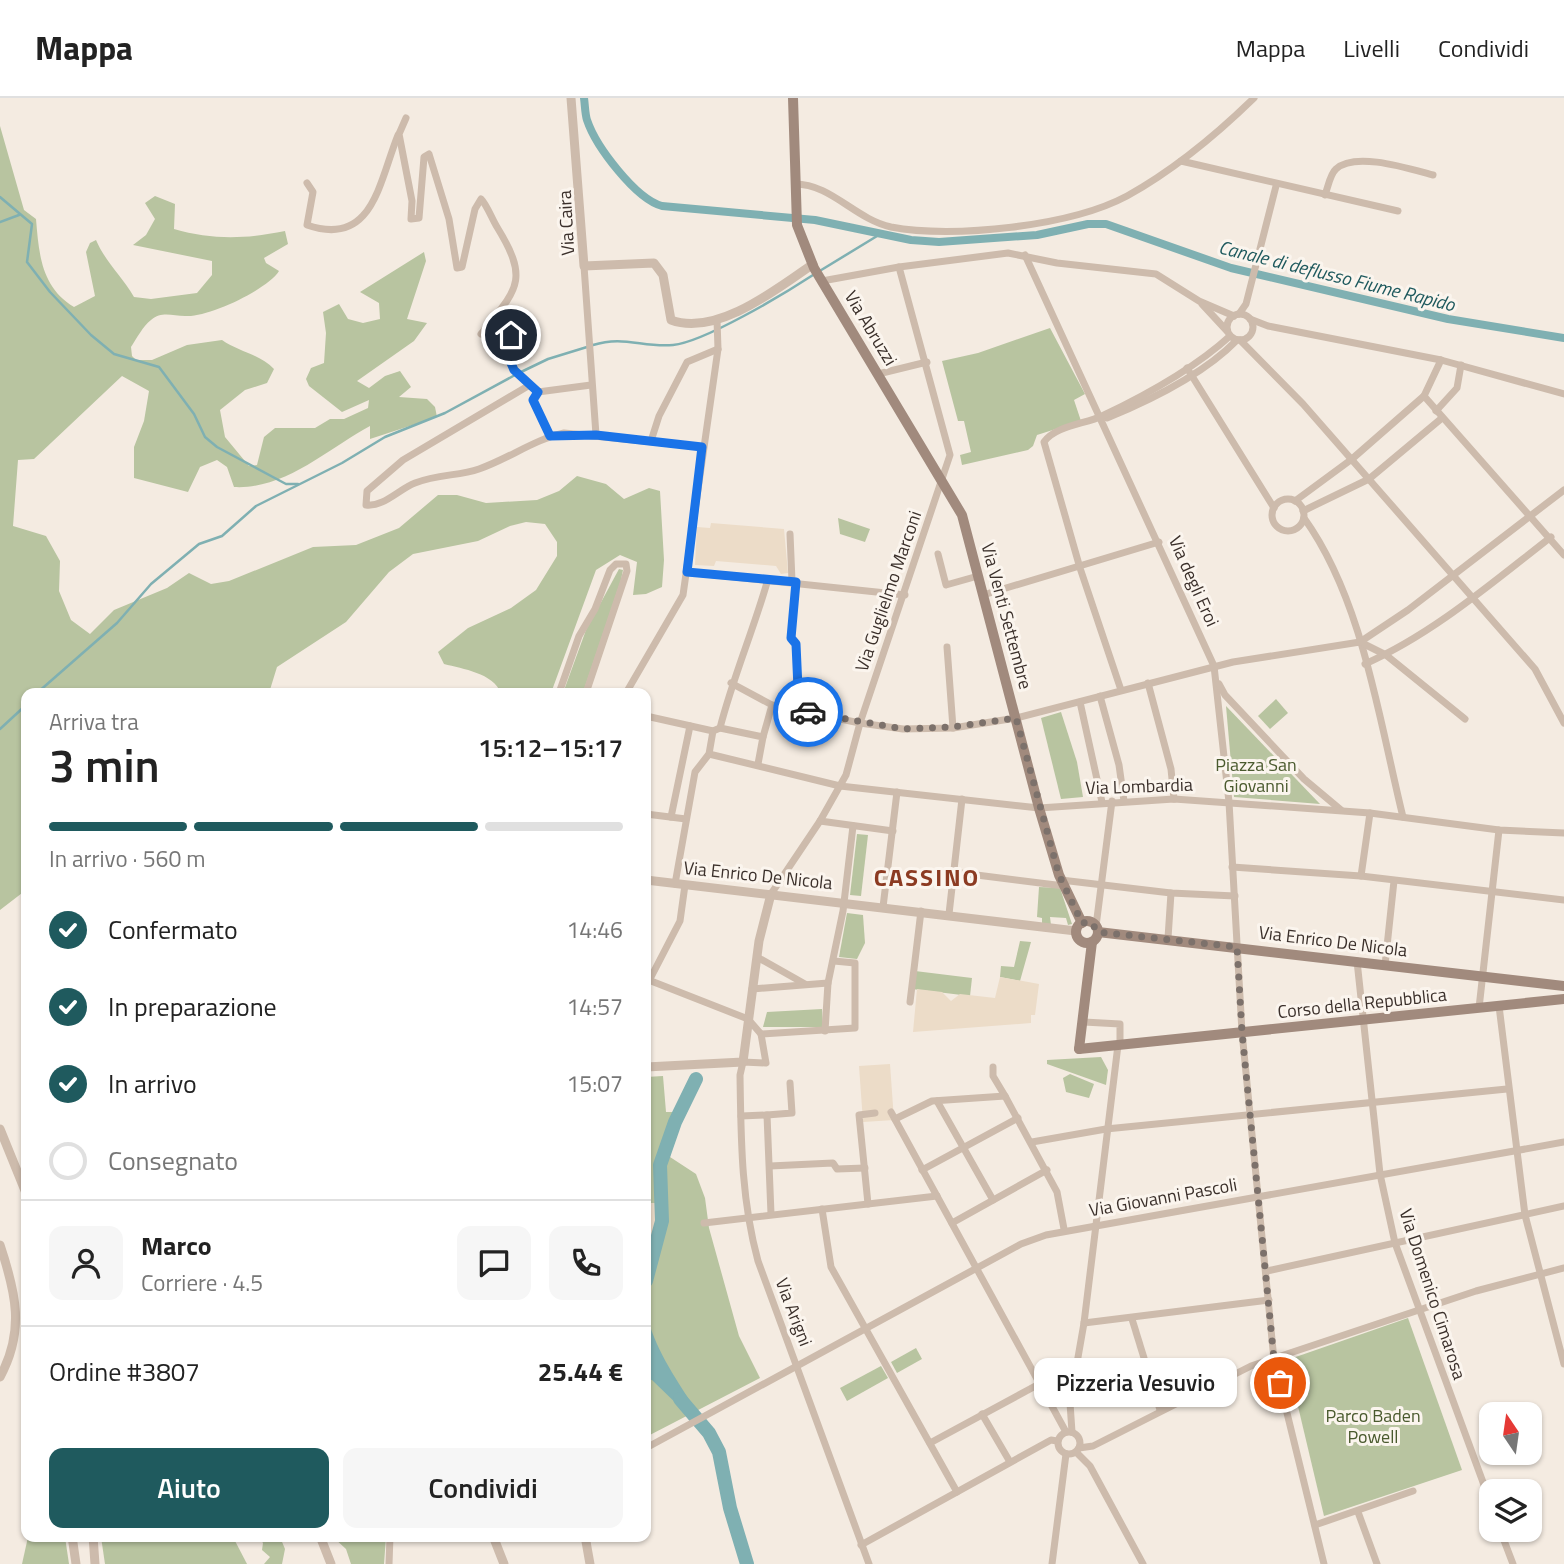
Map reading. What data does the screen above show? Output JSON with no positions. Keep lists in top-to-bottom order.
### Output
{
  "streets": {
    "main road": [
      "Via Abruzzi",
      "Via Venti Settembre",
      "Via Enrico De Nicola",
      "Corso della Repubblica"
    ],
    "street": [
      "Via Caira",
      "Via degli Eroi",
      "Via Guglielmo Marconi",
      "Via Lombardia",
      "Via Giovanni Pascoli",
      "Via Domenico Cimarosa",
      "Via Arigni"
    ]
  },
  "crossings": [
    ["Via Caira", "Via Abruzzi"],
    ["Via Abruzzi", "Via Guglielmo Marconi"],
    ["Via Abruzzi", "Via Venti Settembre"],
    ["Via Guglielmo Marconi", "Via Venti Settembre"],
    ["Via Guglielmo Marconi", "Via Lombardia"],
    ["Via Guglielmo Marconi", "Via Enrico De Nicola"],
    ["Via Guglielmo Marconi", "Via Arigni"],
    ["Via Venti Settembre", "Via Lombardia"],
    ["Via Venti Settembre", "Via Enrico De Nicola"],
    ["Via Enrico De Nicola", "Via Domenico Cimarosa"],
    ["Corso della Repubblica", "Via Domenico Cimarosa"],
    ["Via Giovanni Pascoli", "Via Domenico Cimarosa"],
    ["Via Giovanni Pascoli", "Via Arigni"]
  ],
  "districts": ["CASSINO"],
  "water": ["Canale di deflusso Fiume Rapido"],
  "parks": ["Piazza San Giovanni", "Parco Baden Powell"],
  "places": ["Pizzeria Vesuvio"],
  "north": "top",
  "page": {
    "header": "Mappa",
    "nav": ["Mappa", "Livelli", "Condividi"],
    "heading": ["3 min", "Arriva tra", "15:12–15:17"],
    "panel": [
      "Marco",
      "Corriere · 4.5",
      "Ordine #3807",
      "25.44 €"
    ],
    "bar": "In arrivo · 560 m",
    "list": [
      ["Confermato", "14:46"],
      ["In preparazione", "14:57"],
      ["In arrivo", "15:07"],
      "Consegnato"
    ],
    "bubble": "Pizzeria Vesuvio",
    "buttons": ["Aiuto", "Condividi"]
  }
}
